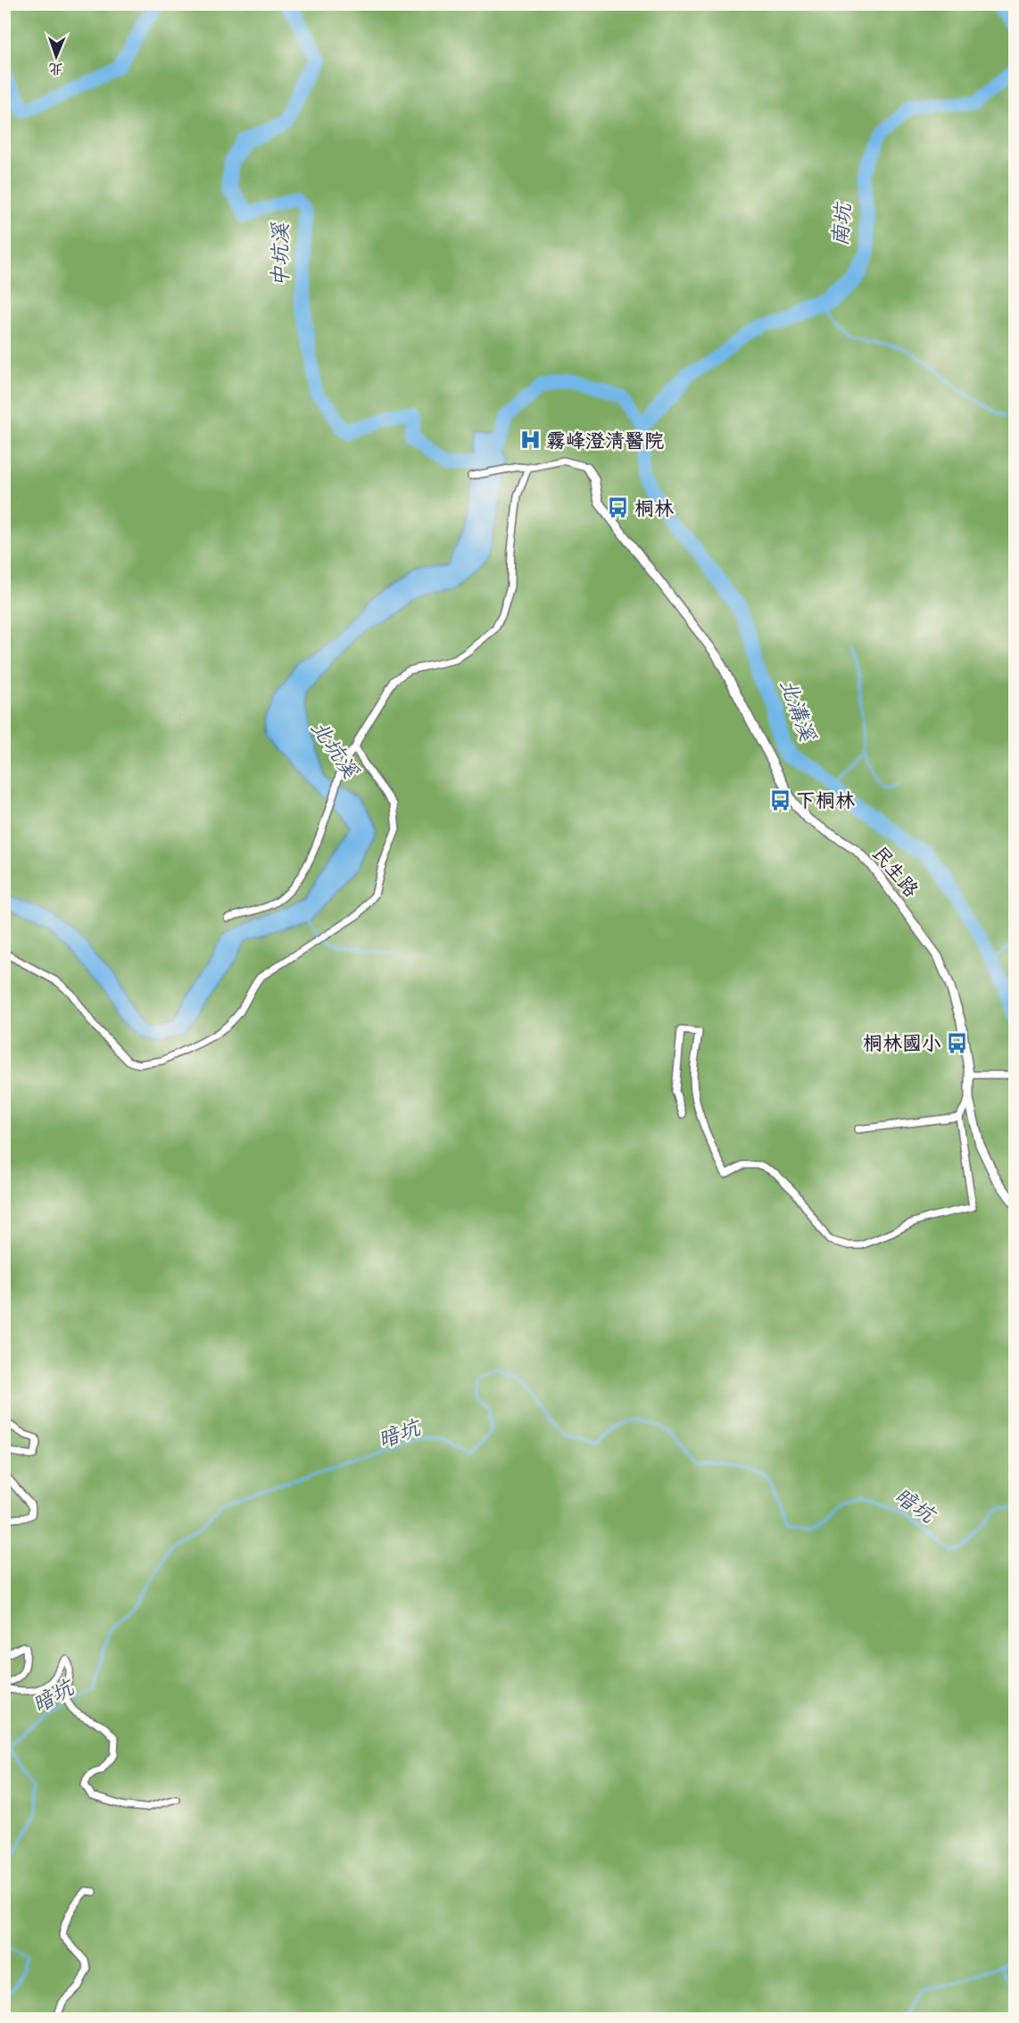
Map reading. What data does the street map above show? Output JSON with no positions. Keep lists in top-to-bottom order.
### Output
{
  "streets": {
    "street": ["民生路"]
  },
  "water": [
    "南坑",
    "中坑溪",
    "北溝溪",
    "北坑溪",
    "暗坑"
  ],
  "places": {
    "hospital": ["霧峰澄清醫院"],
    "bus stop": ["桐林", "下桐林", "桐林國小"]
  },
  "north": "bottom"
}
